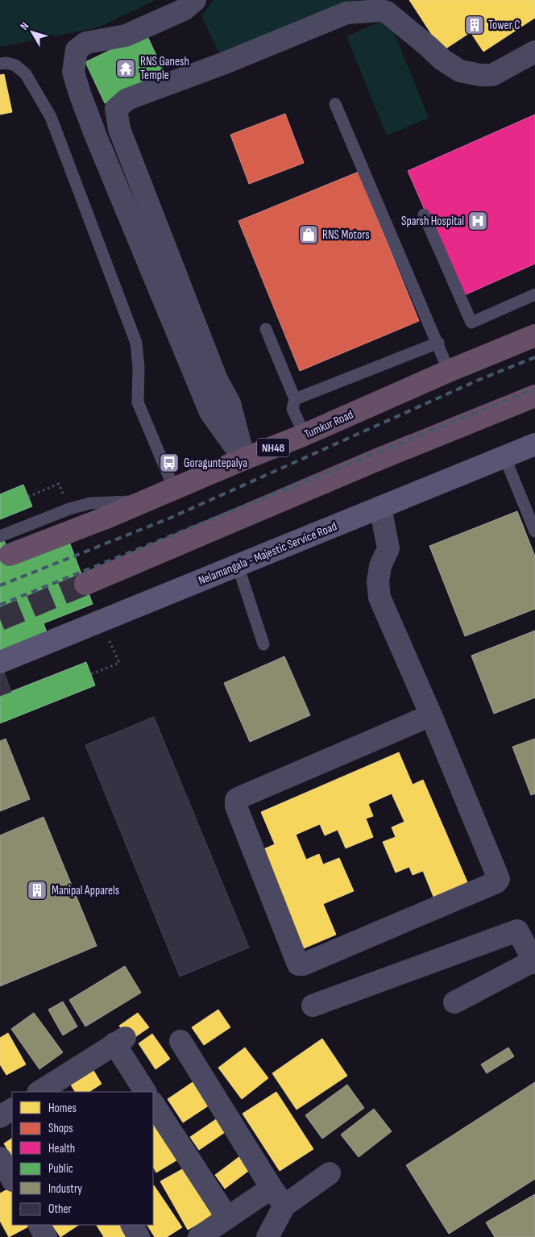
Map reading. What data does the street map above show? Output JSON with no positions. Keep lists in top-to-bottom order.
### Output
{
  "streets": {
    "highway": ["Tumkur Road", "NH48"],
    "main road": ["Nelamangala - Majestic Service Road"]
  },
  "places": {
    "building": ["Tower C", "Manipal Apparels"],
    "temple": ["RNS Ganesh Temple"],
    "hospital": ["Sparsh Hospital"],
    "shop": ["RNS Motors"],
    "bus stop": ["Goraguntepalya"]
  },
  "legend": [
    "Homes",
    "Shops",
    "Health",
    "Public",
    "Industry",
    "Other"
  ],
  "north": "top left"
}
